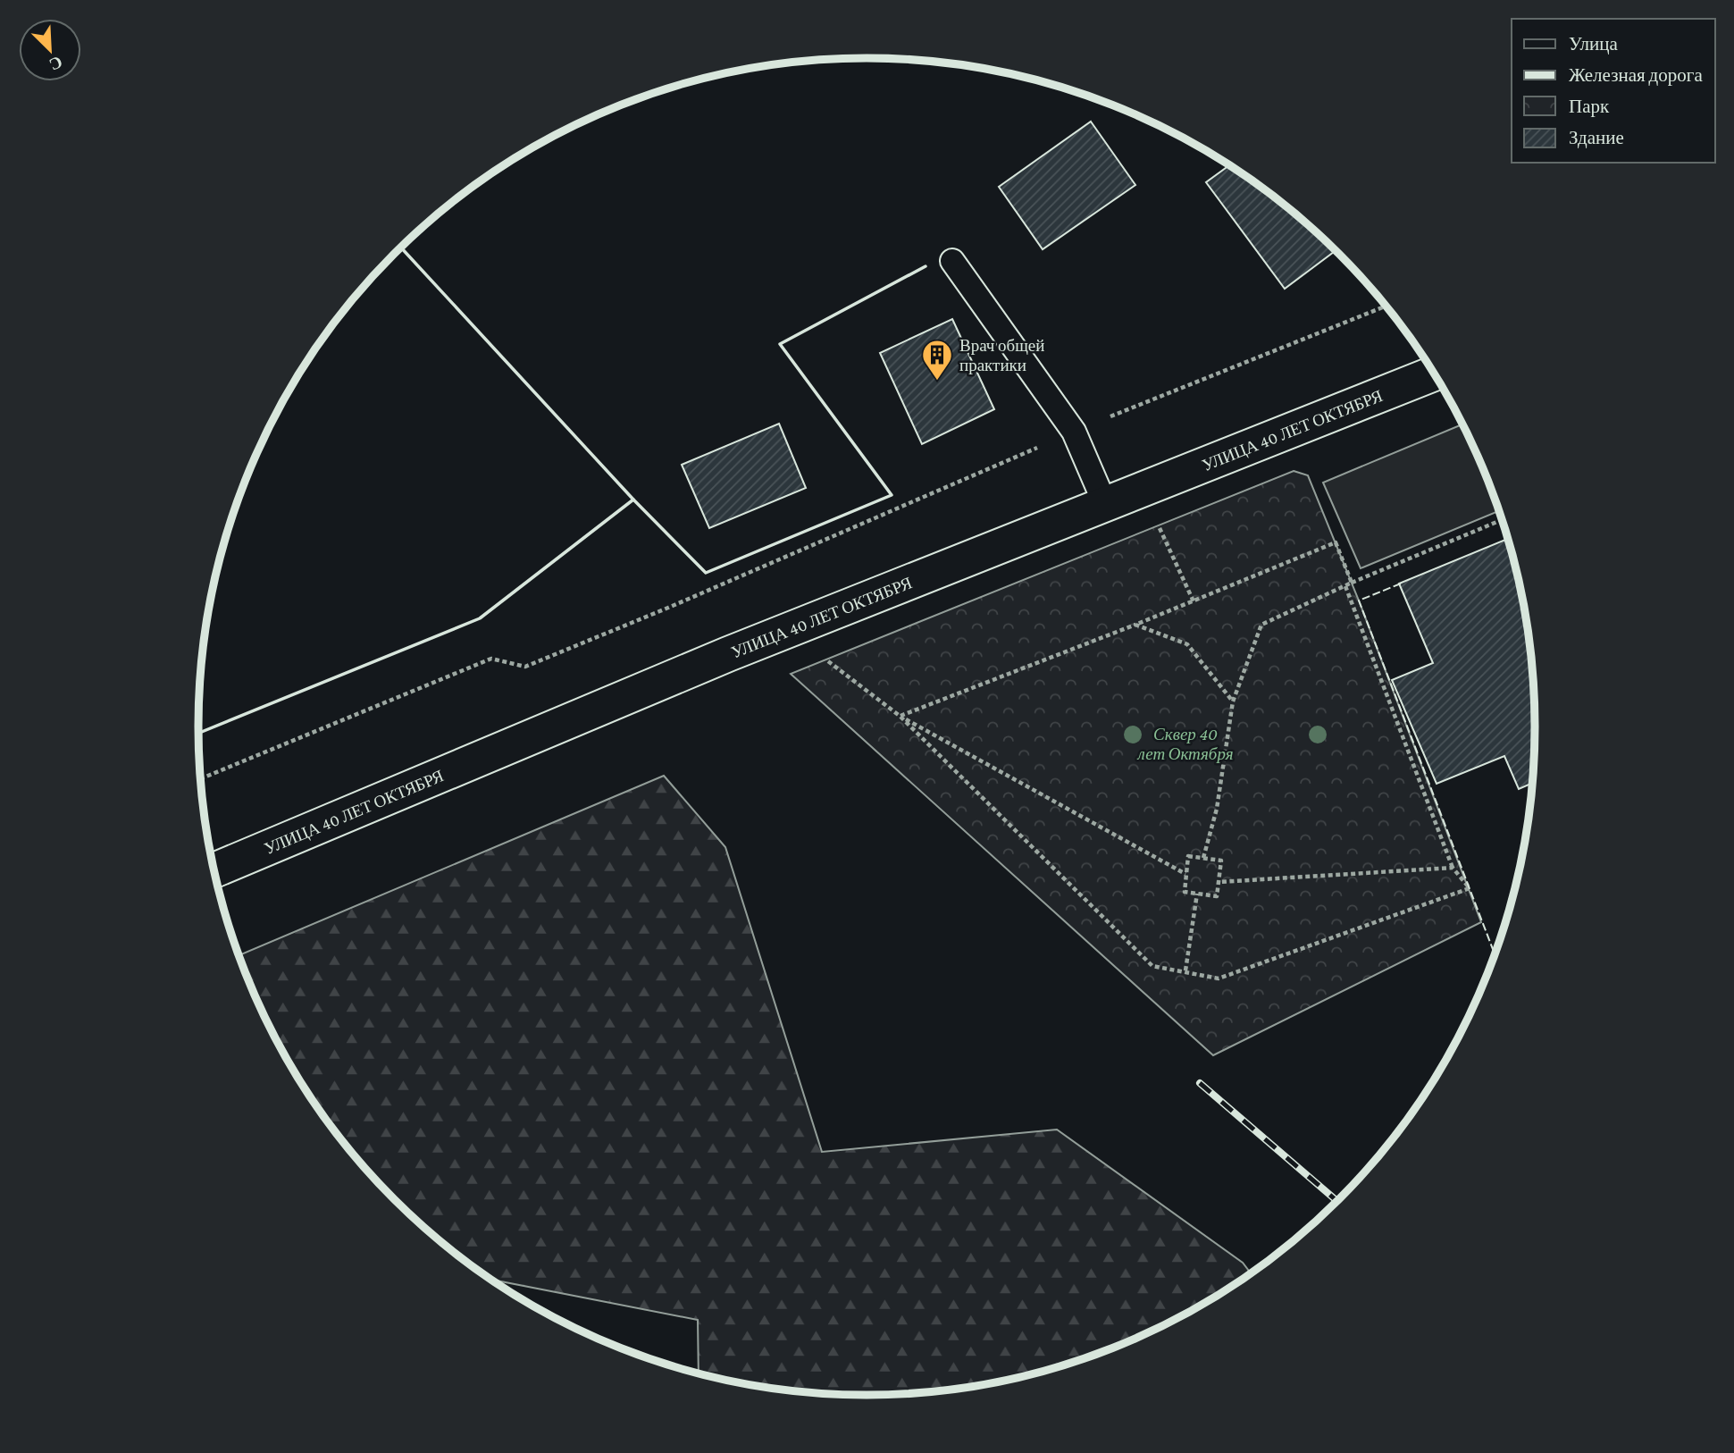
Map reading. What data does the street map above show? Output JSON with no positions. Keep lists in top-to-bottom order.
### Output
{
  "streets": {
    "main road": ["УЛИЦА 40 ЛЕТ ОКТЯБРЯ"]
  },
  "parks": ["Сквер 40 лет Октября"],
  "places": {
    "building": ["Врач общей практики"]
  },
  "legend": [
    "Улица",
    "Железная дорога",
    "Парк",
    "Здание"
  ],
  "north": "bottom right"
}
